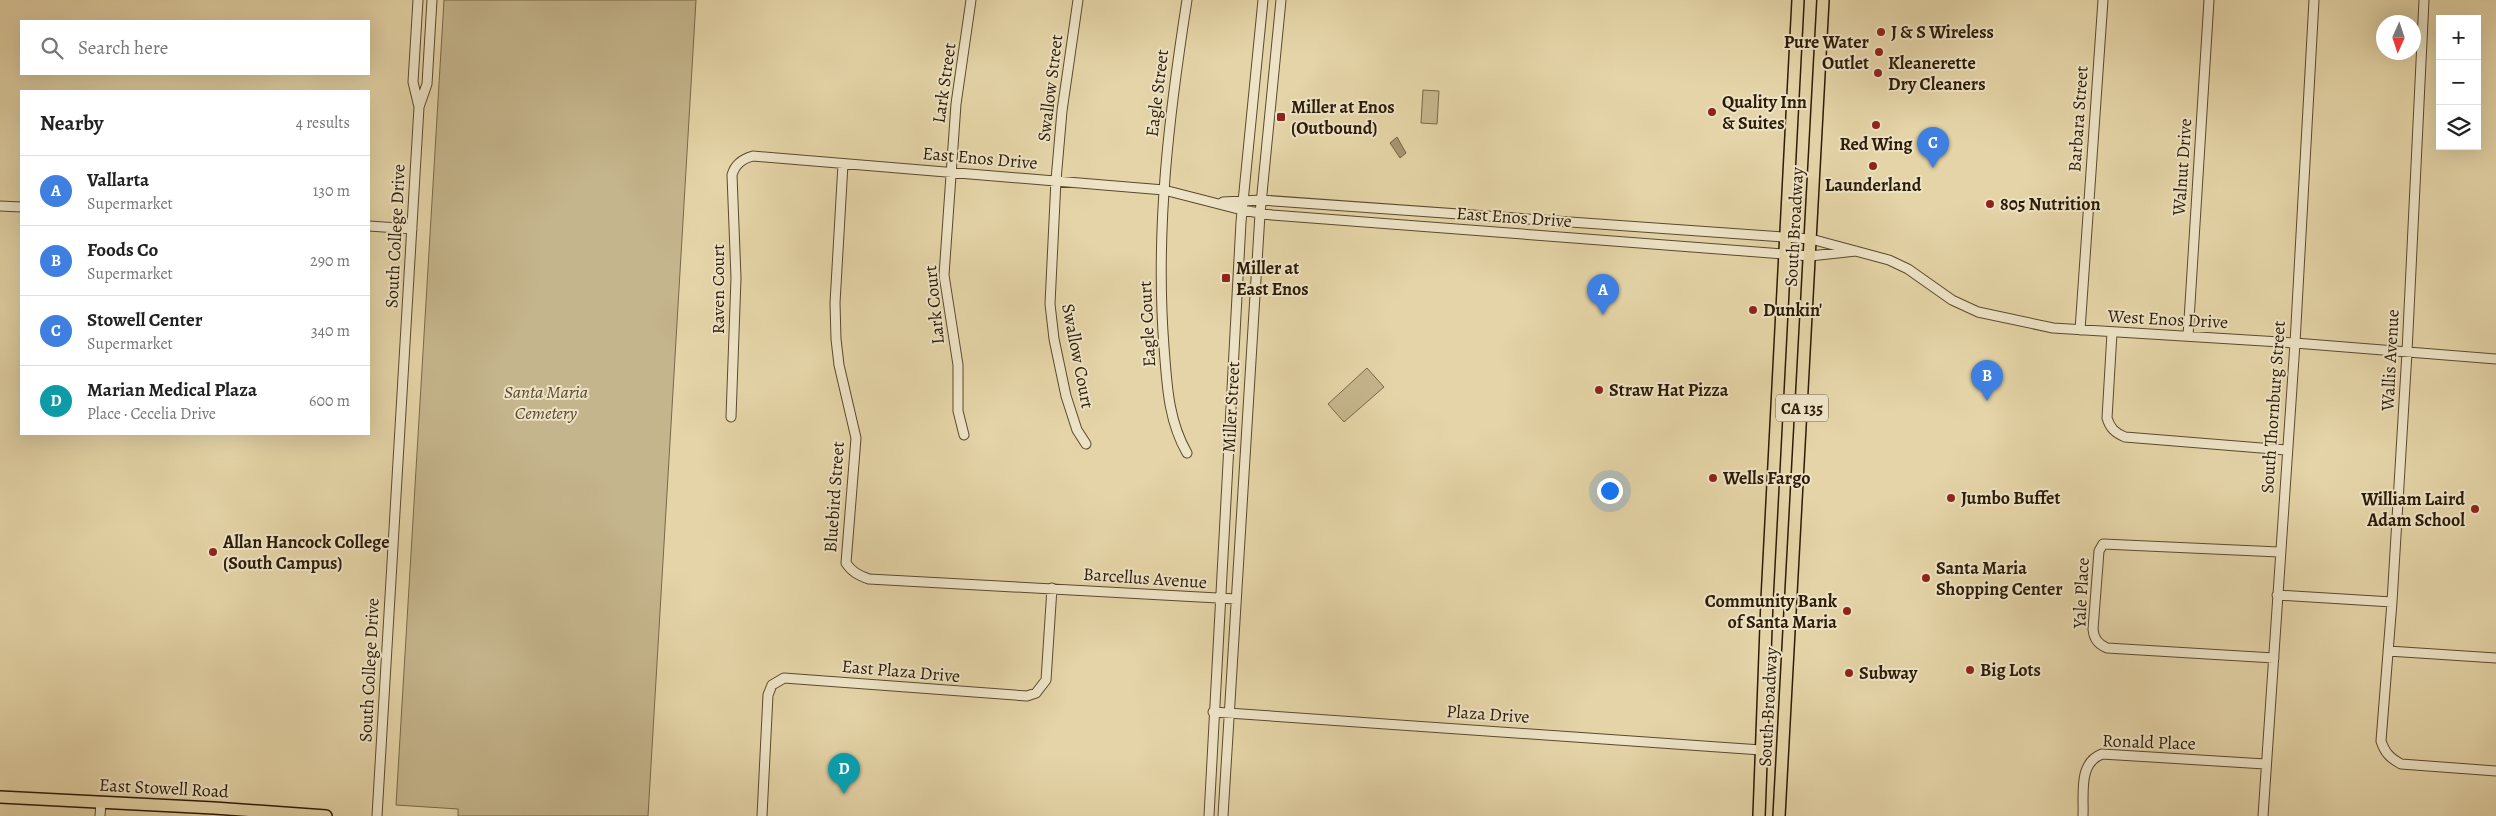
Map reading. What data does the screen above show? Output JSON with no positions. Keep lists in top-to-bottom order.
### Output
{
  "streets": {
    "main road": ["South Broadway", "CA 135", "East Stowell Road"],
    "street": [
      "Lark Street",
      "Swallow Street",
      "Eagle Street",
      "Barbara Street",
      "East Enos Drive",
      "Walnut Drive",
      "South College Drive",
      "Raven Court",
      "Lark Court",
      "West Enos Drive",
      "Eagle Court",
      "Swallow Court",
      "Wallis Avenue",
      "Miller Street",
      "South Thornburg Street",
      "Bluebird Street",
      "Barcellus Avenue",
      "Yale Place",
      "East Plaza Drive",
      "Plaza Drive",
      "Ronald Place"
    ]
  },
  "crossings": [
    ["Lark Street", "East Enos Drive"],
    ["Lark Street", "Lark Court"],
    ["Swallow Street", "East Enos Drive"],
    ["Swallow Street", "Swallow Court"],
    ["Eagle Street", "East Enos Drive"],
    ["Eagle Street", "Eagle Court"],
    ["Barbara Street", "West Enos Drive"],
    ["East Enos Drive", "South Broadway"],
    ["East Enos Drive", "Raven Court"],
    ["East Enos Drive", "Lark Court"],
    ["East Enos Drive", "West Enos Drive"],
    ["East Enos Drive", "Eagle Court"],
    ["East Enos Drive", "Swallow Court"],
    ["East Enos Drive", "Miller Street"],
    ["East Enos Drive", "Bluebird Street"],
    ["Walnut Drive", "West Enos Drive"],
    ["South Broadway", "West Enos Drive"],
    ["South Broadway", "Plaza Drive"],
    ["West Enos Drive", "Wallis Avenue"],
    ["West Enos Drive", "South Thornburg Street"],
    ["Miller Street", "Barcellus Avenue"],
    ["Miller Street", "Plaza Drive"],
    ["South Thornburg Street", "Yale Place"],
    ["South Thornburg Street", "Ronald Place"],
    ["Bluebird Street", "Barcellus Avenue"],
    ["Bluebird Street", "East Plaza Drive"],
    ["Barcellus Avenue", "East Plaza Drive"]
  ],
  "parks": ["Santa Maria Cemetery"],
  "places": {
    "other": [
      "J & S Wireless",
      "Pure Water Outlet",
      "Kleanerette Dry Cleaners",
      "Quality Inn & Suites",
      "Red Wing",
      "Launderland",
      "805 Nutrition",
      "Dunkin'",
      "Straw Hat Pizza",
      "Wells Fargo",
      "Jumbo Buffet",
      "William Laird Adam School",
      "Allan Hancock College (South Campus)",
      "Santa Maria Shopping Center",
      "Community Bank of Santa Maria",
      "Big Lots",
      "Subway"
    ],
    "transit": ["Miller at Enos (Outbound)", "Miller at East Enos"]
  },
  "north": "bottom",
  "page": {
    "map_buttons": ["+", "−"],
    "search": "Search here",
    "heading": ["Nearby", "4 results"],
    "pins": [
      "C",
      "A",
      "B",
      "D"
    ],
    "list": [
      {
        "mark": "A",
        "name": "Vallarta",
        "note": "Supermarket",
        "value": "130 m"
      },
      {
        "mark": "B",
        "name": "Foods Co",
        "note": "Supermarket",
        "value": "290 m"
      },
      {
        "mark": "C",
        "name": "Stowell Center",
        "note": "Supermarket",
        "value": "340 m"
      },
      {
        "mark": "D",
        "name": "Marian Medical Plaza",
        "note": "Place · Cecelia Drive",
        "value": "600 m"
      }
    ]
  }
}
